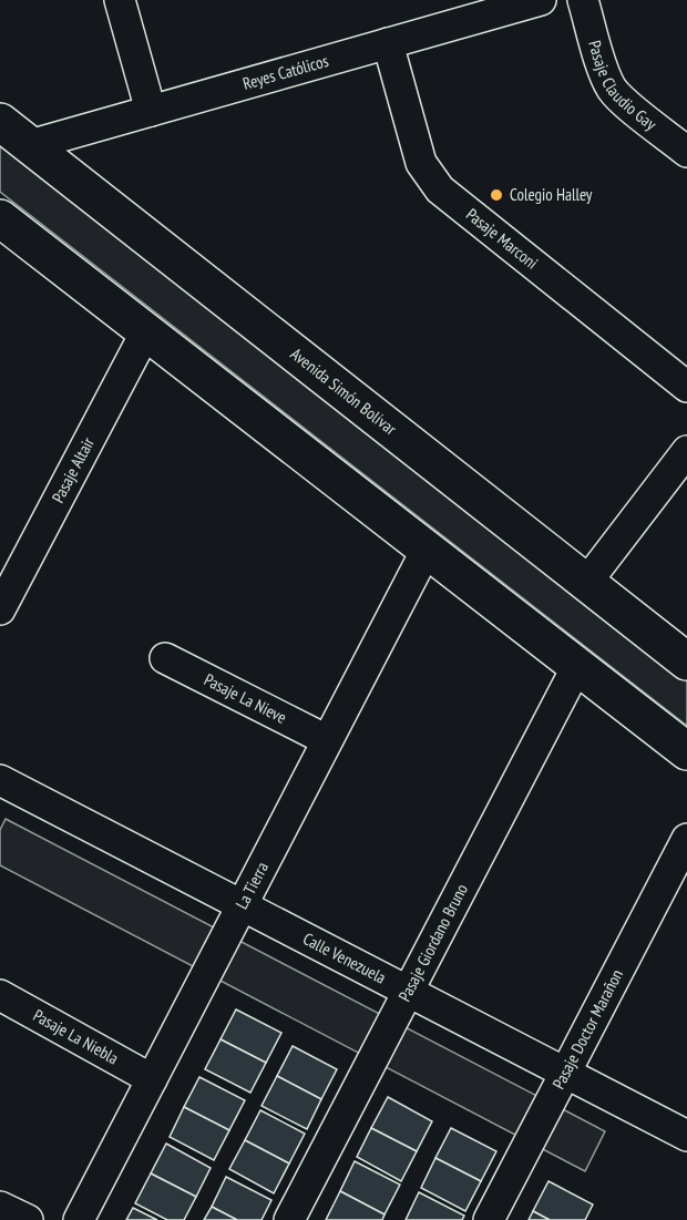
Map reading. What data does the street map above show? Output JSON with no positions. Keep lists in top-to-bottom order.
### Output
{
  "streets": {
    "main road": ["Avenida Simón Bolívar"],
    "street": [
      "Reyes Católicos",
      "Pasaje Claudio Gay",
      "Pasaje Marconi",
      "Pasaje Altair",
      "Pasaje La Nieve",
      "La Tierra",
      "Pasaje Giordano Bruno",
      "Calle Venezuela",
      "Pasaje Doctor Marañon",
      "Pasaje La Niebla"
    ]
  },
  "crossings": [
    ["Reyes Católicos", "Pasaje Marconi"],
    ["Reyes Católicos", "Avenida Simón Bolívar"],
    ["Pasaje La Nieve", "La Tierra"],
    ["La Tierra", "Calle Venezuela"],
    ["La Tierra", "Pasaje La Niebla"],
    ["Pasaje Giordano Bruno", "Calle Venezuela"],
    ["Calle Venezuela", "Pasaje Doctor Marañon"]
  ],
  "places": ["Colegio Halley"]
}
